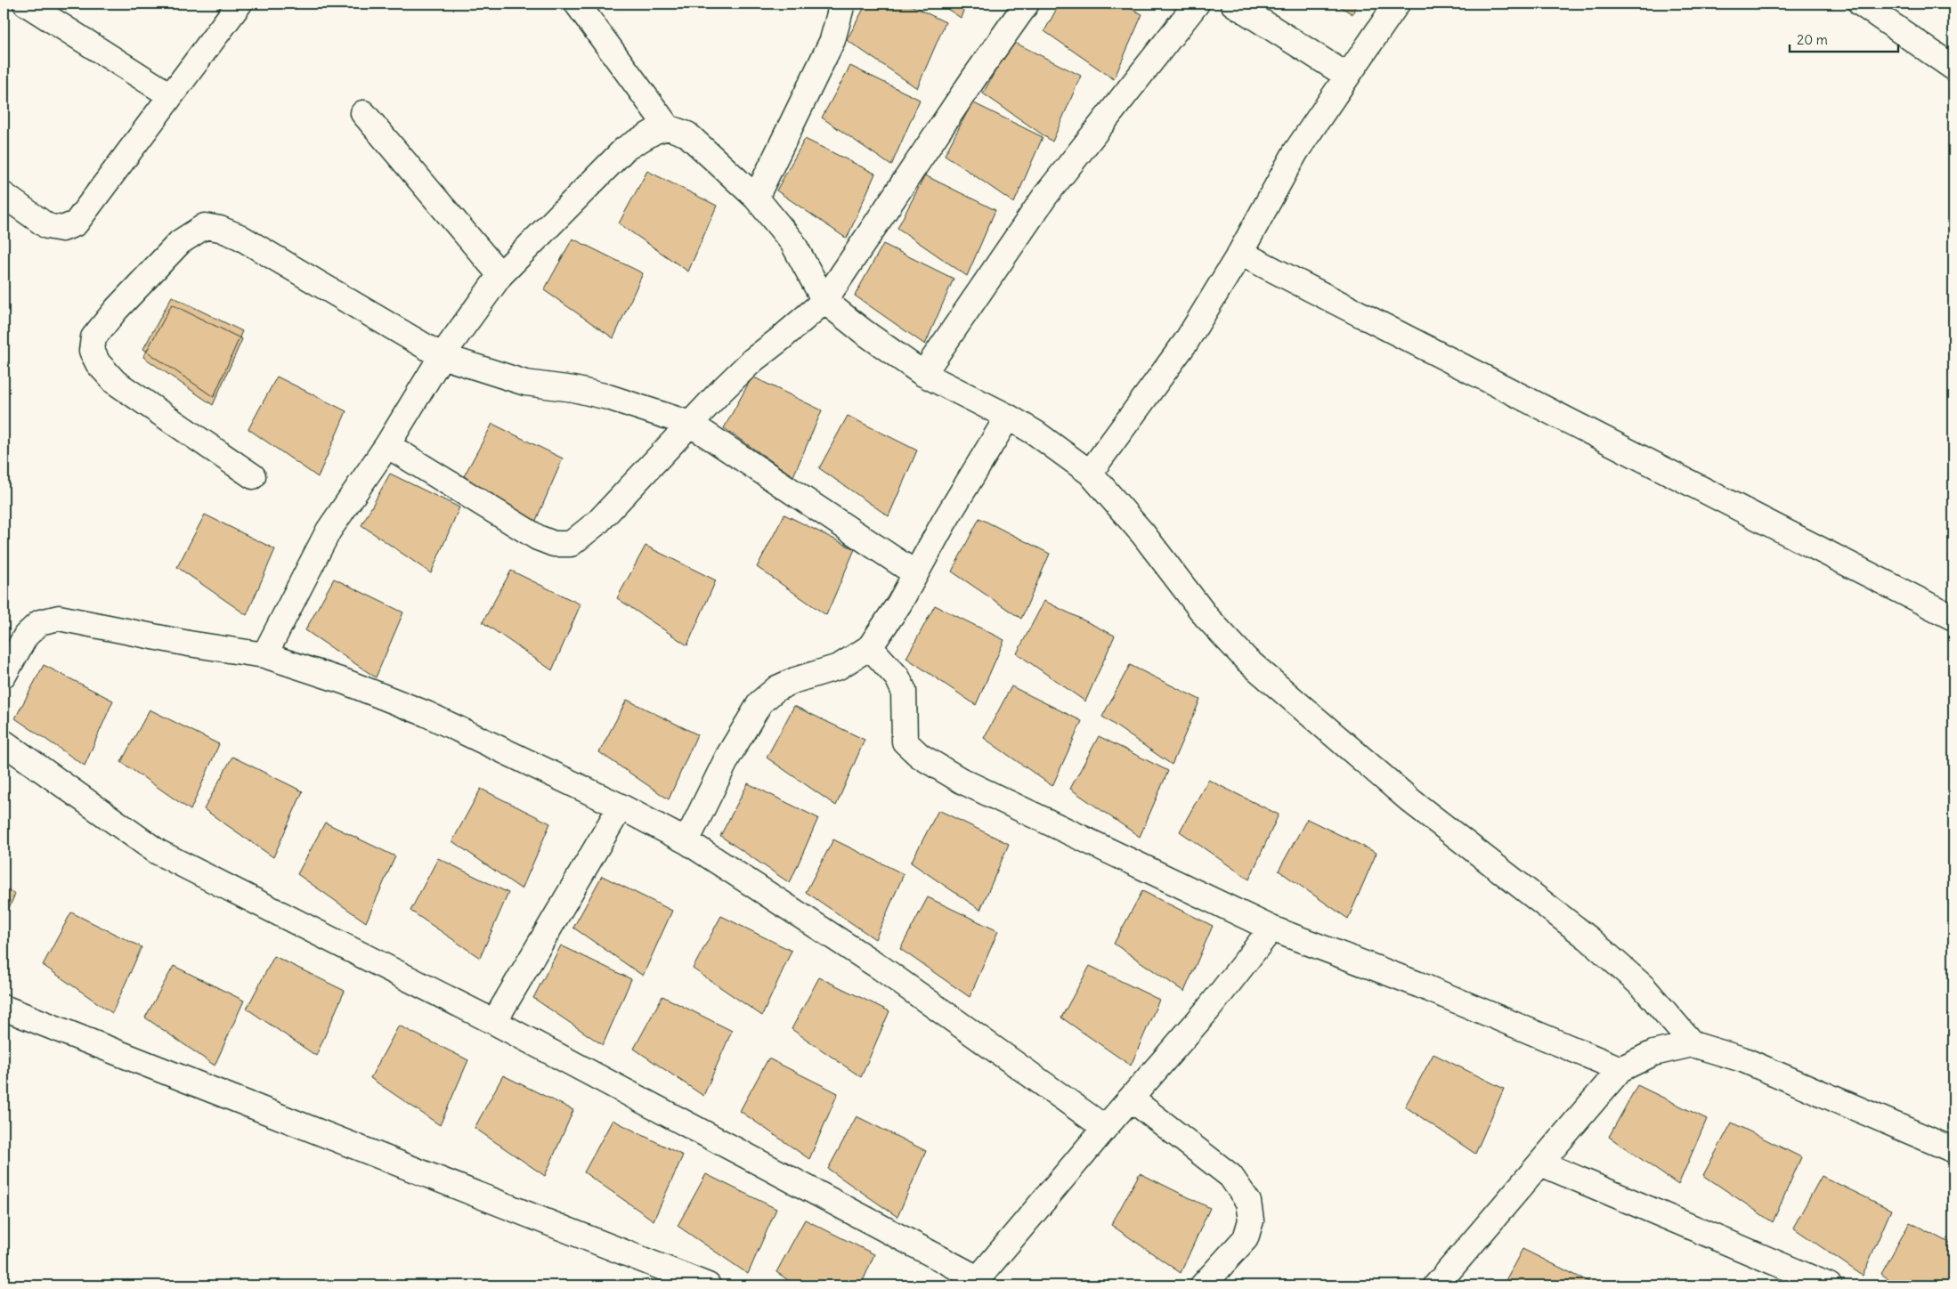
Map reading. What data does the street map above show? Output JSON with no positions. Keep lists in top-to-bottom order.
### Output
{
  "scale_bar": "20 m"
}
